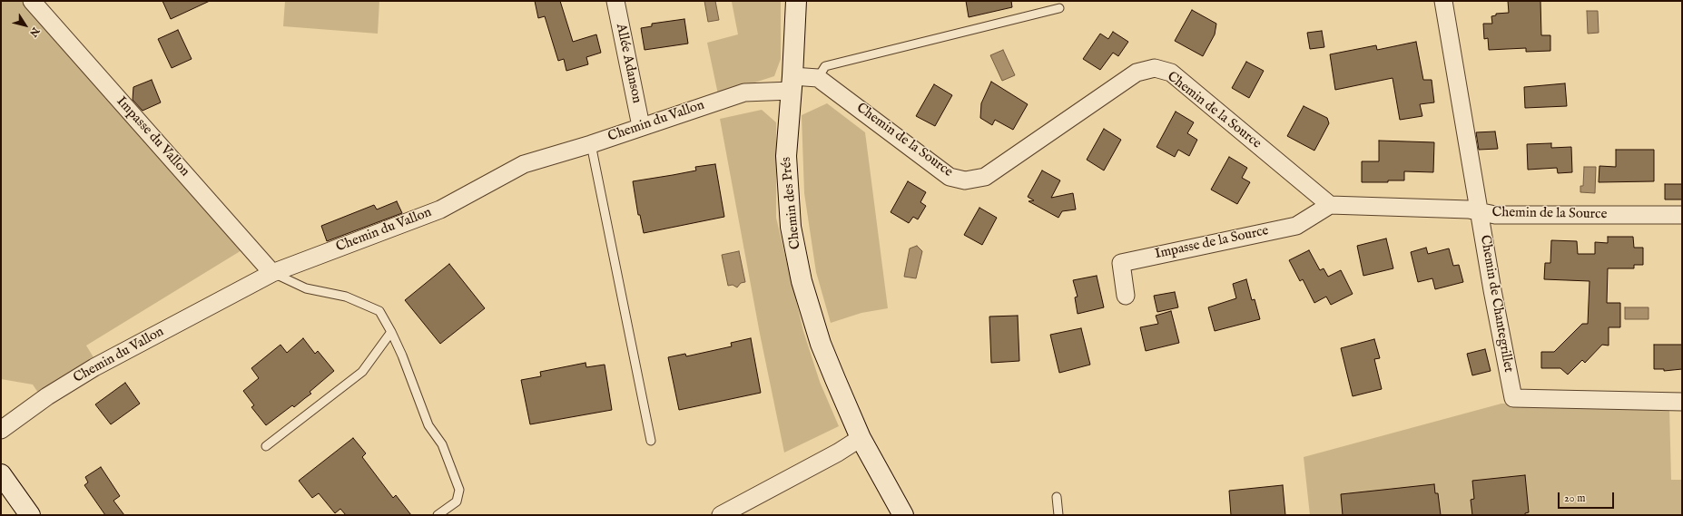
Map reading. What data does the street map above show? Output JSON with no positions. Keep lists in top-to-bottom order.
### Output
{
  "streets": {
    "street": [
      "Allée Adanson",
      "Chemin de la Source",
      "Chemin du Vallon",
      "Impasse du Vallon",
      "Chemin des Prés",
      "Impasse de la Source",
      "Chemin de Chantegrillet"
    ]
  },
  "crossings": [
    ["Allée Adanson", "Chemin du Vallon"],
    ["Chemin de la Source", "Impasse de la Source"],
    ["Chemin de la Source", "Chemin de Chantegrillet"],
    ["Chemin du Vallon", "Impasse du Vallon"],
    ["Chemin du Vallon", "Chemin des Prés"]
  ],
  "scale_bar": "20 m",
  "north": "bottom right"
}
